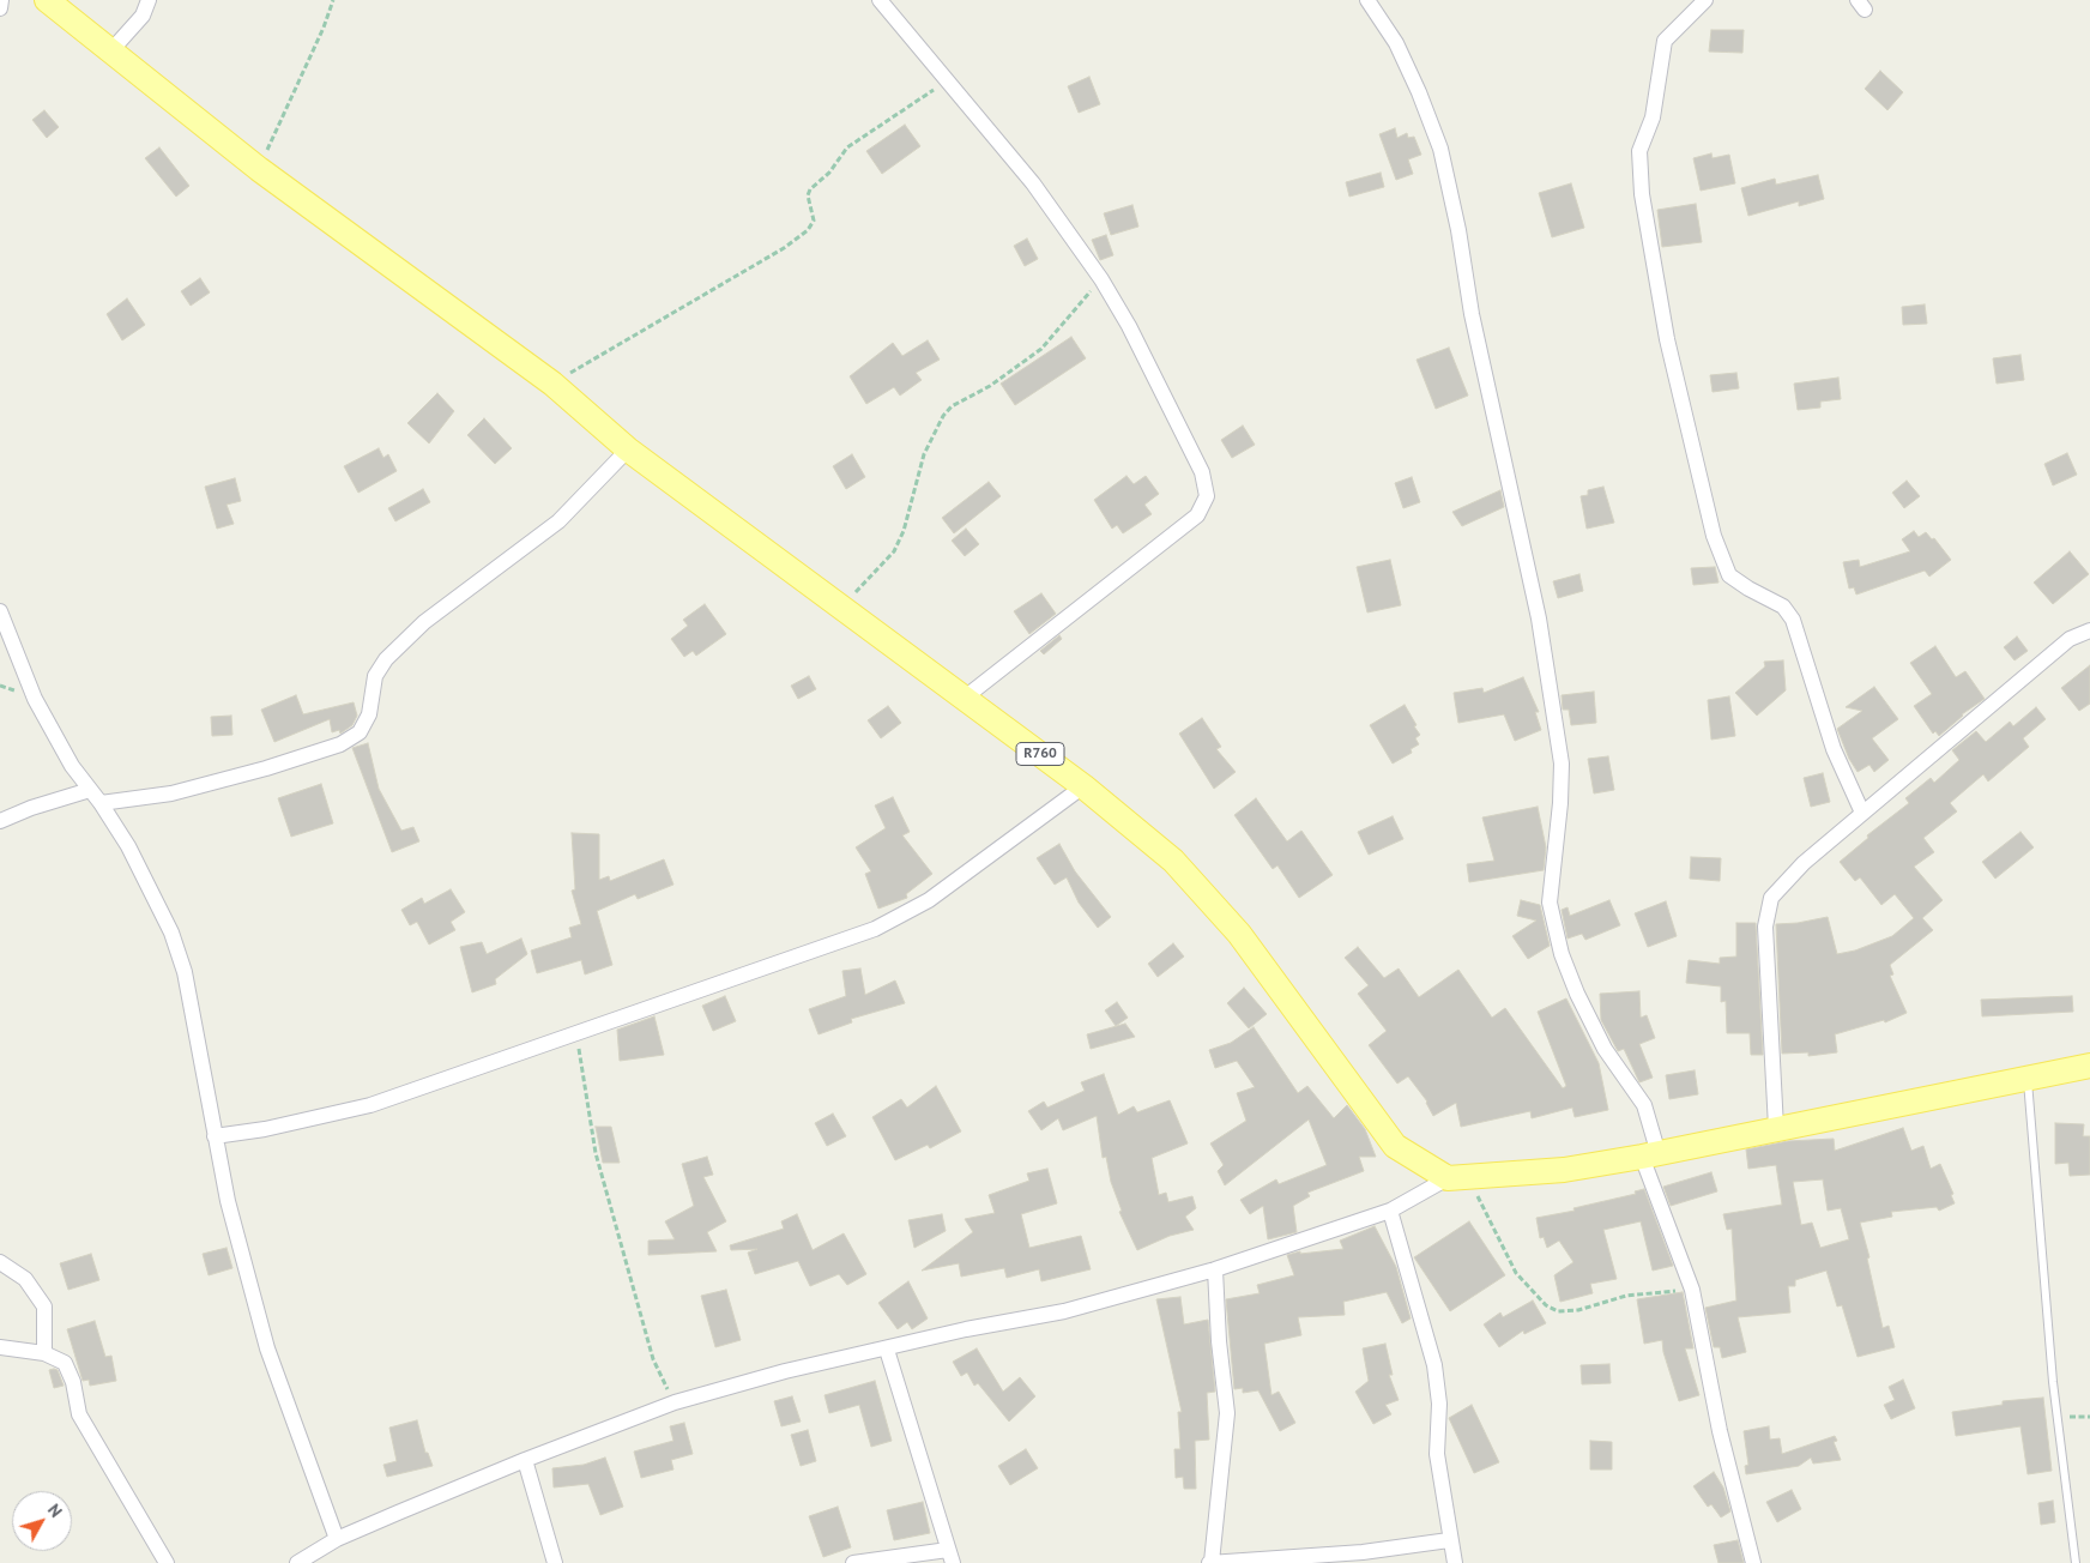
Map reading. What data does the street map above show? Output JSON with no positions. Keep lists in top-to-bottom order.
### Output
{
  "streets": {
    "main road": ["R760"]
  },
  "north": "top right"
}
